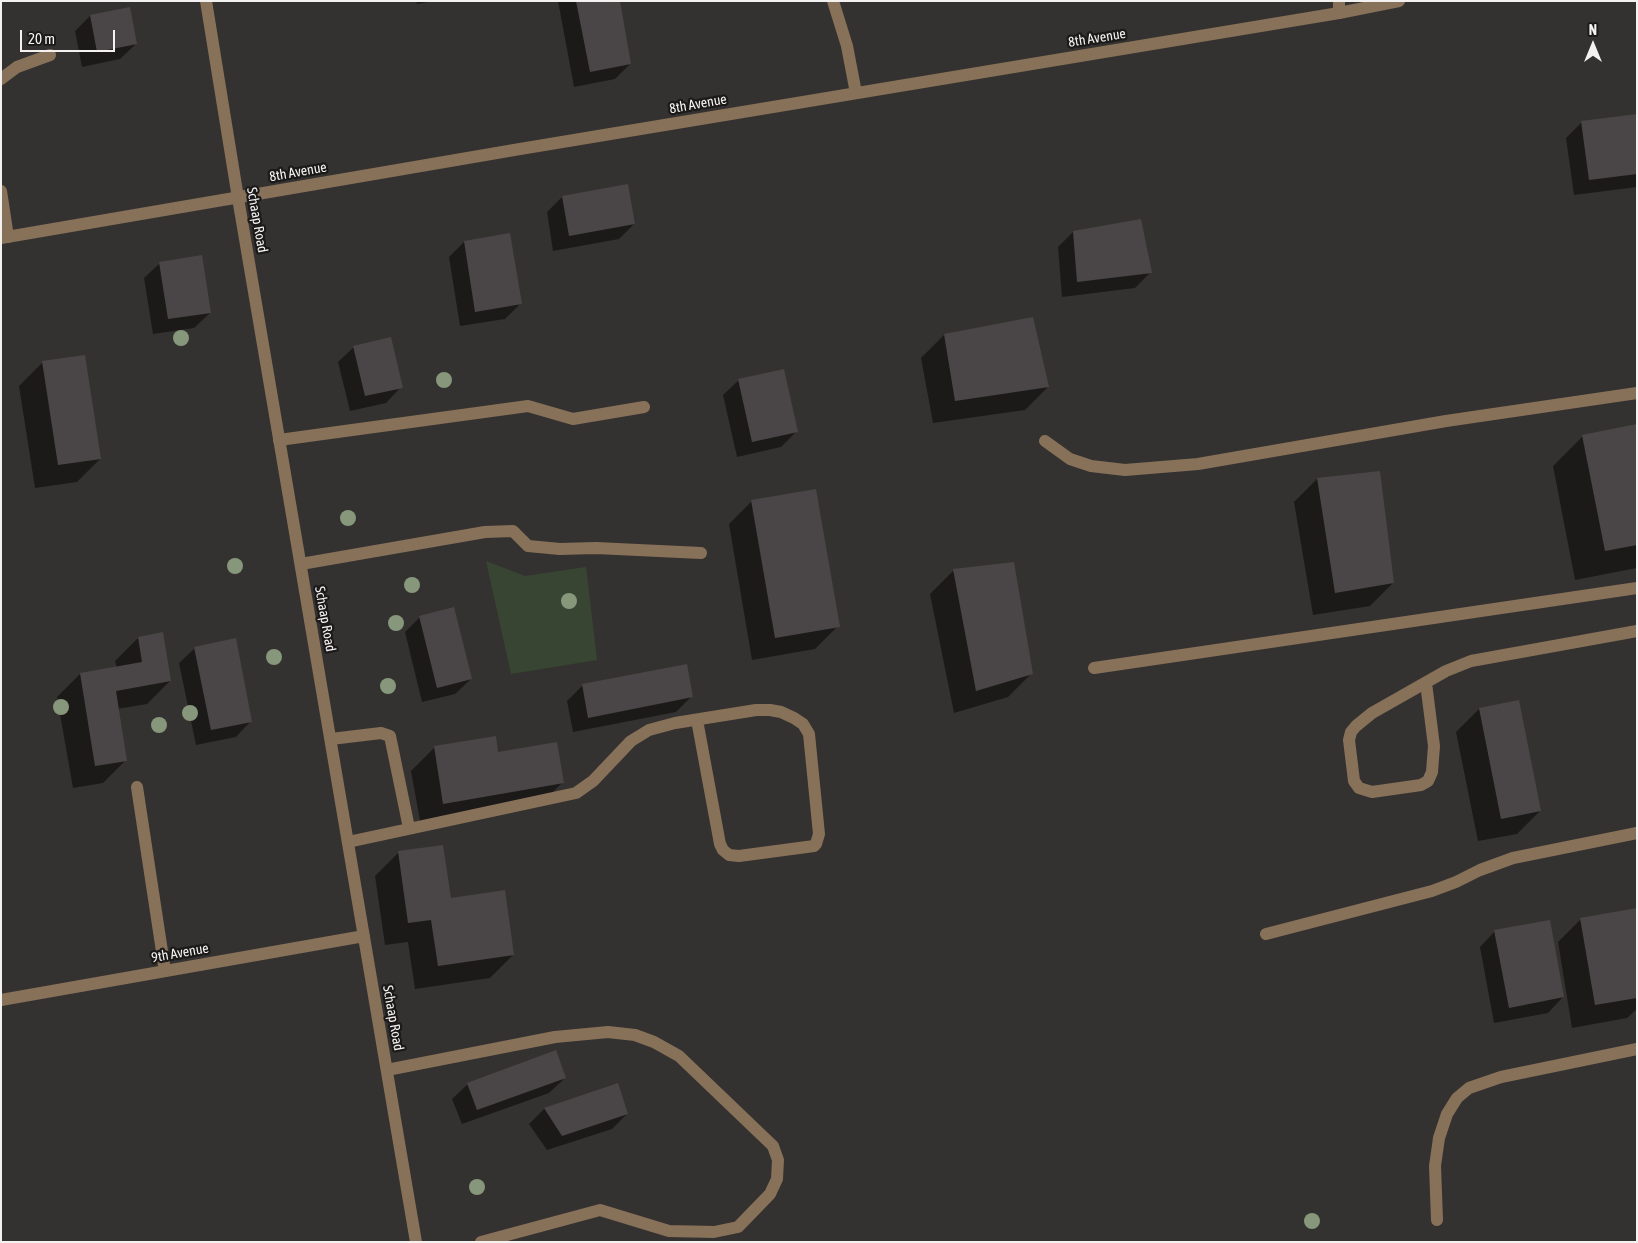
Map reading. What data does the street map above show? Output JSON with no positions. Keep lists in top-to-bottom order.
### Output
{
  "streets": {
    "street": ["8th Avenue", "Schaap Road", "9th Avenue"]
  },
  "crossings": [
    ["8th Avenue", "Schaap Road"],
    ["Schaap Road", "9th Avenue"]
  ],
  "scale_bar": "20 m",
  "north": "top"
}
